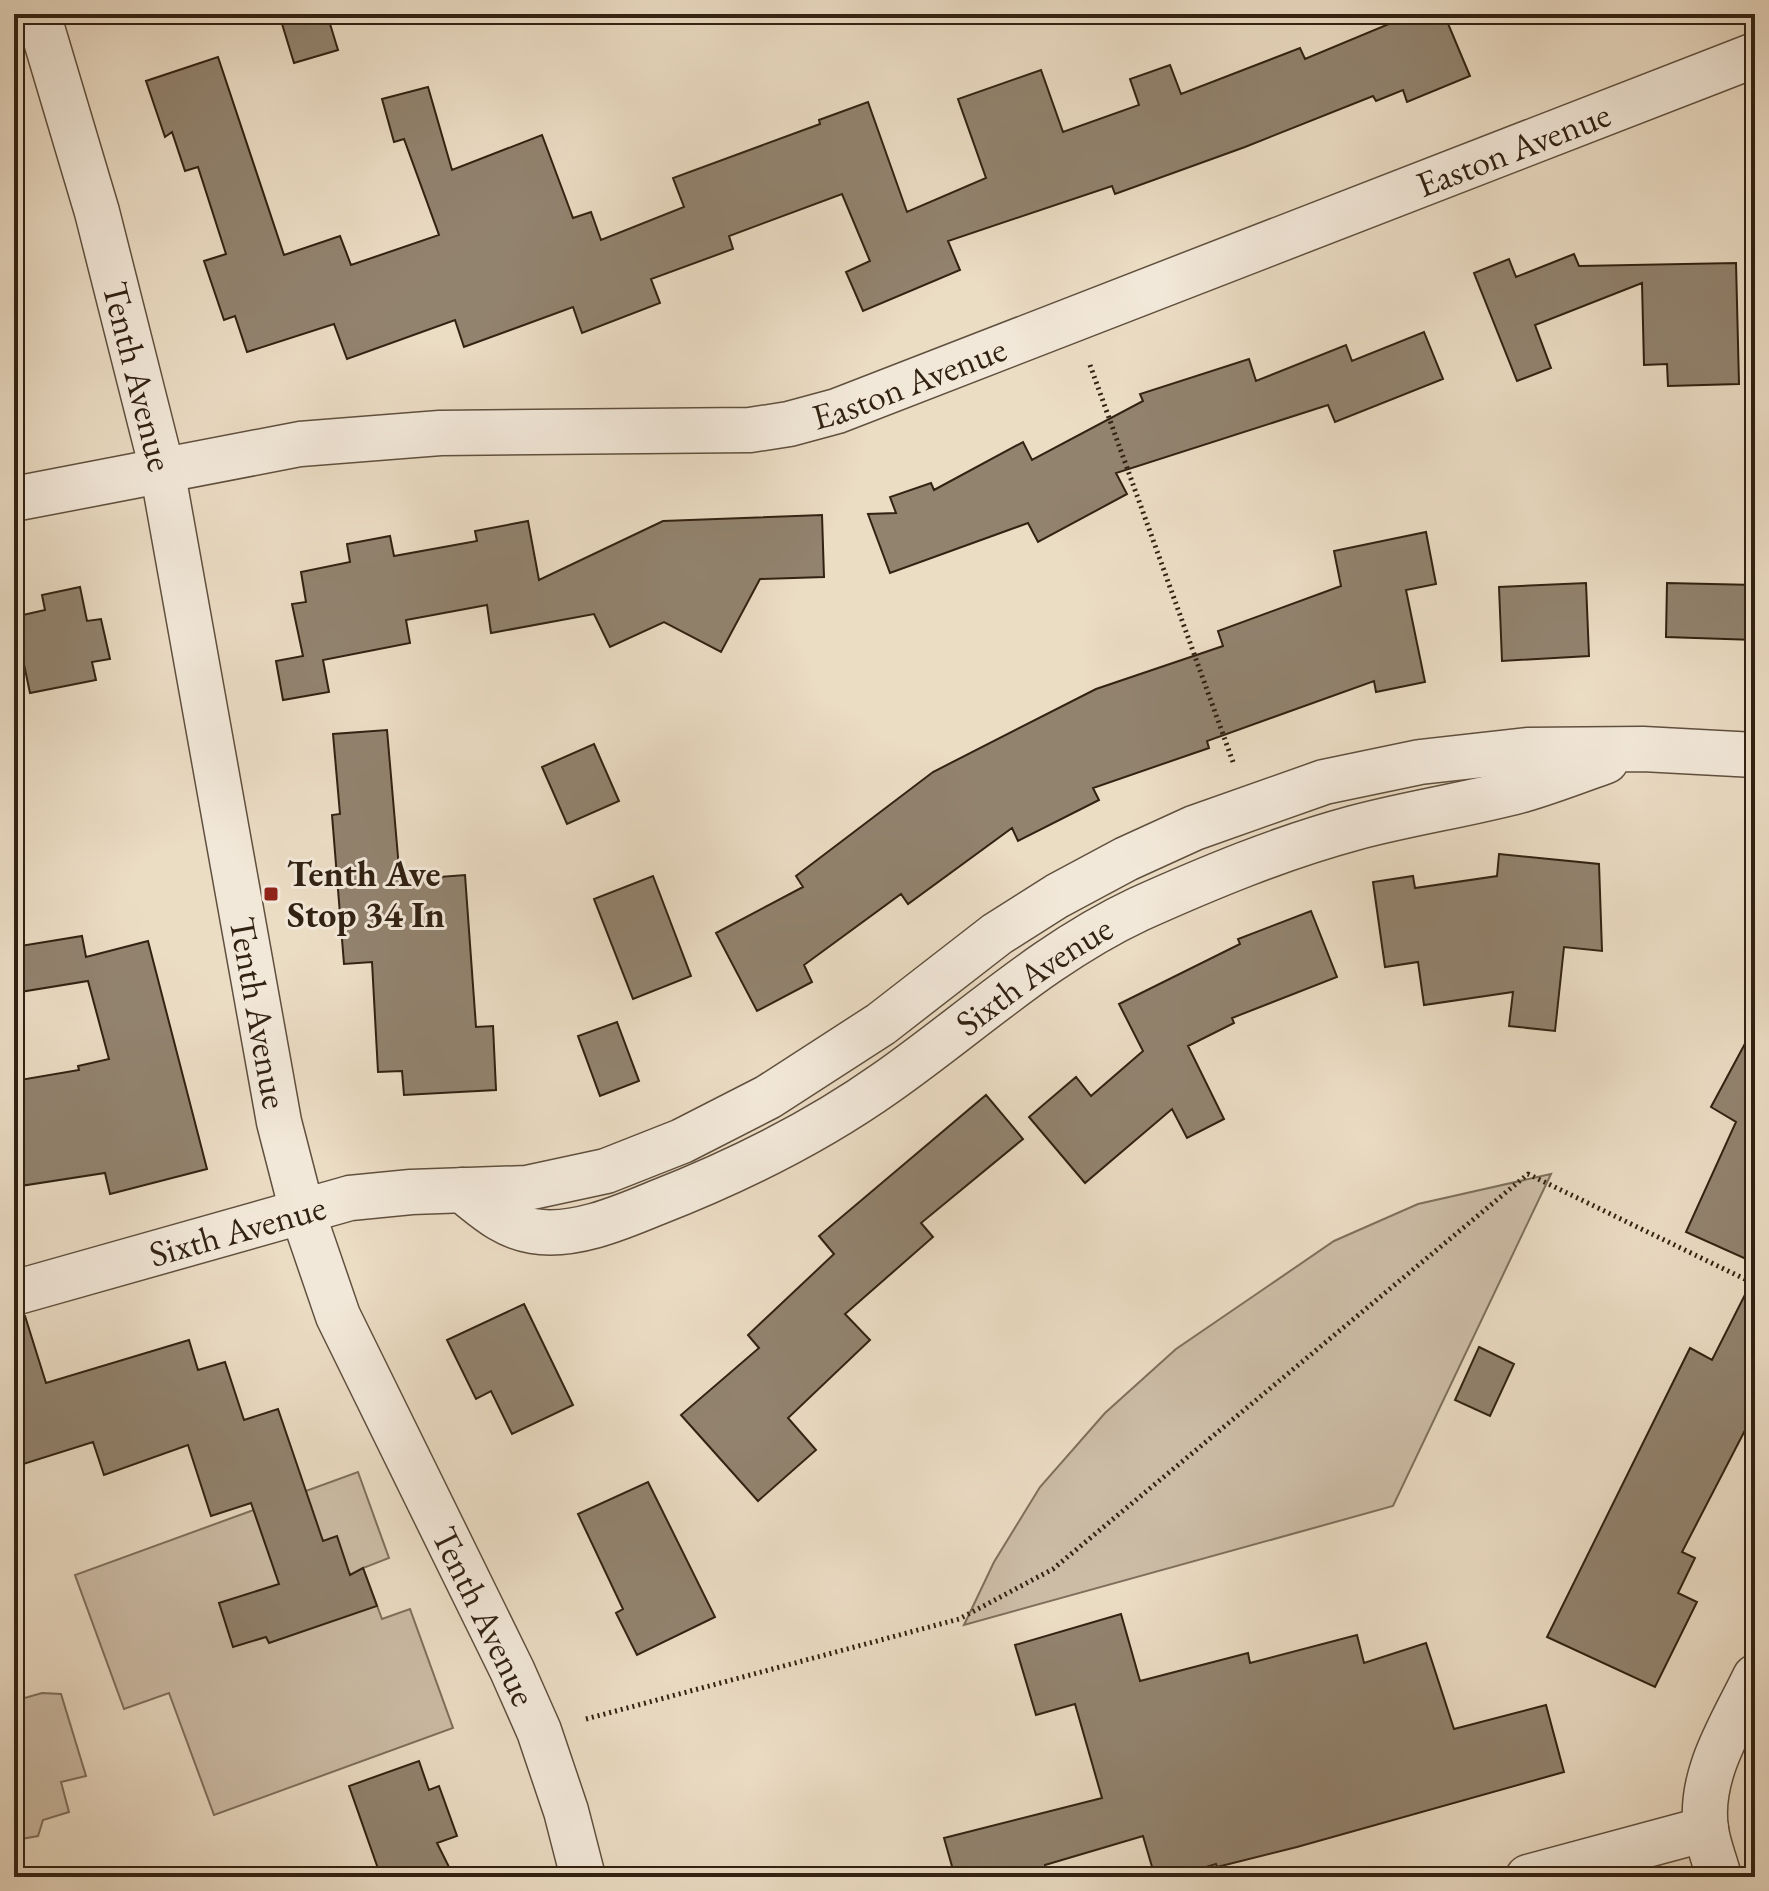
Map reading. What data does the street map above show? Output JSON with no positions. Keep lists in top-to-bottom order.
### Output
{
  "streets": {
    "street": ["Easton Avenue", "Tenth Avenue", "Sixth Avenue"]
  },
  "crossings": [
    ["Easton Avenue", "Tenth Avenue"],
    ["Tenth Avenue", "Sixth Avenue"]
  ],
  "places": {
    "transit": ["Tenth Ave Stop 34 In"]
  }
}
